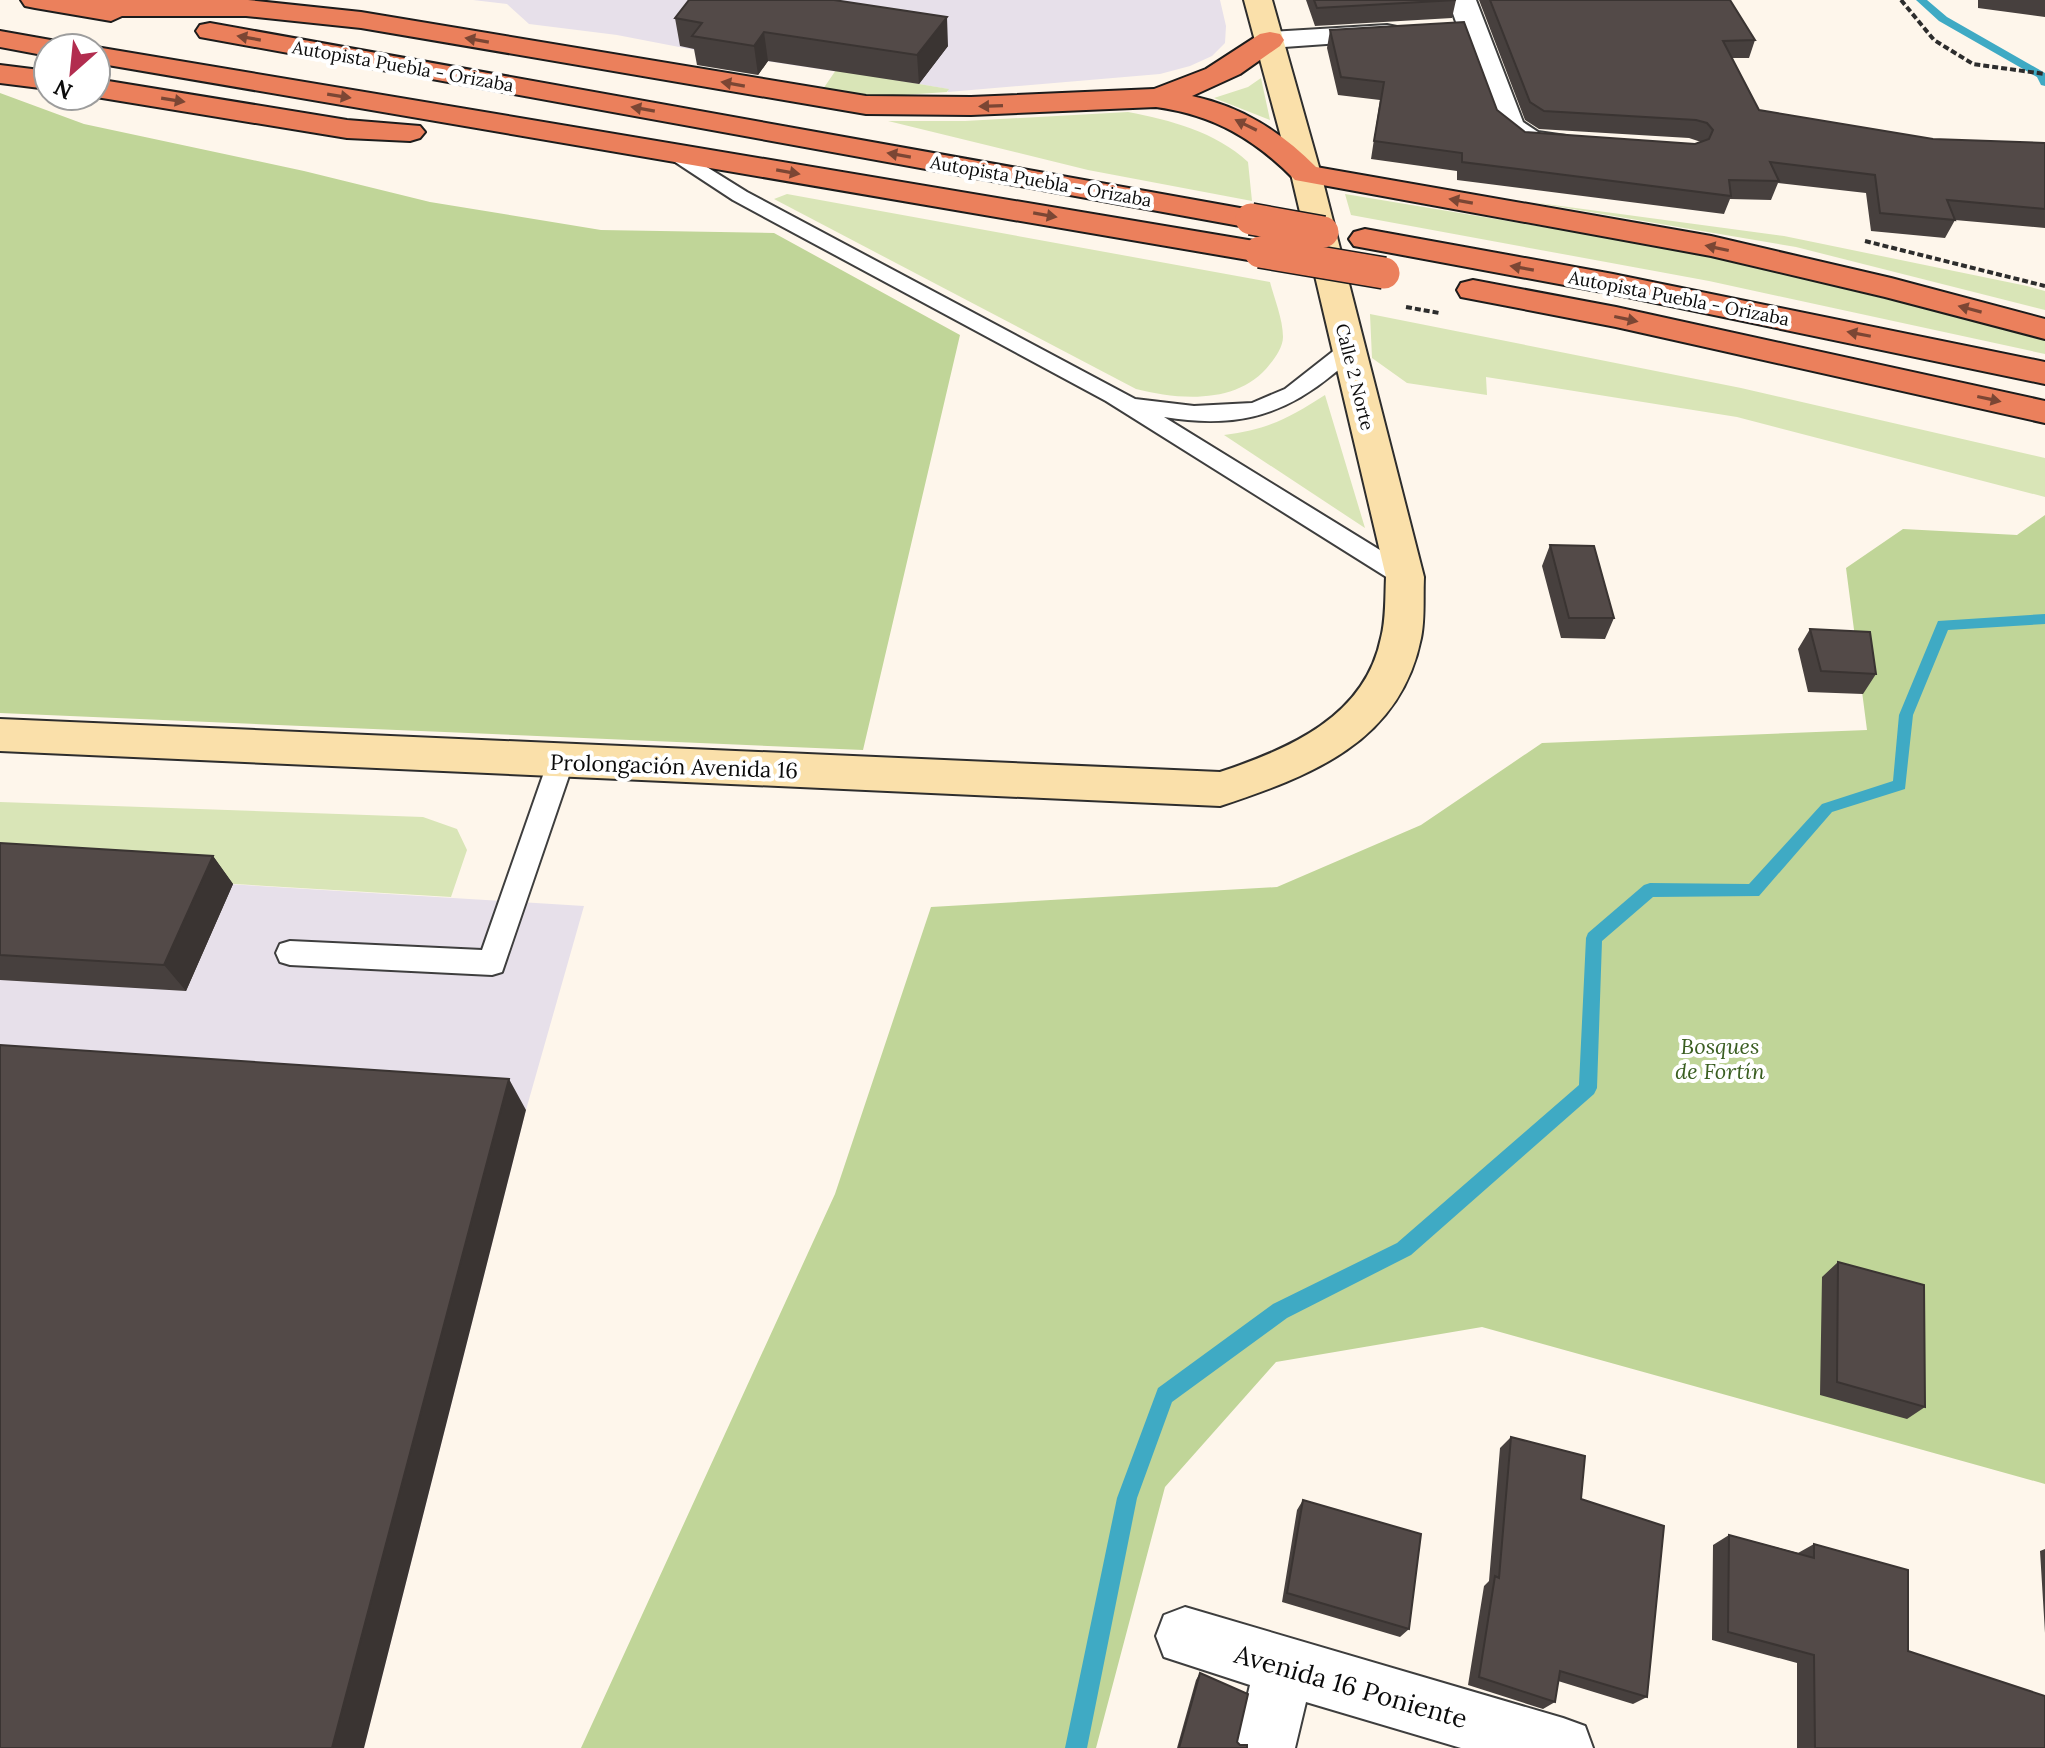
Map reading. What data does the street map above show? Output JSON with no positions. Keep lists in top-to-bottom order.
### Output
{
  "streets": {
    "highway": ["Autopista Puebla - Orizaba"],
    "street": ["Calle 2 Norte", "Prolongación Avenida 16", "Avenida 16 Poniente"]
  },
  "crossings": [
    ["Calle 2 Norte", "Prolongación Avenida 16"]
  ],
  "parks": ["Bosques de Fortín"],
  "north": "bottom left"
}
